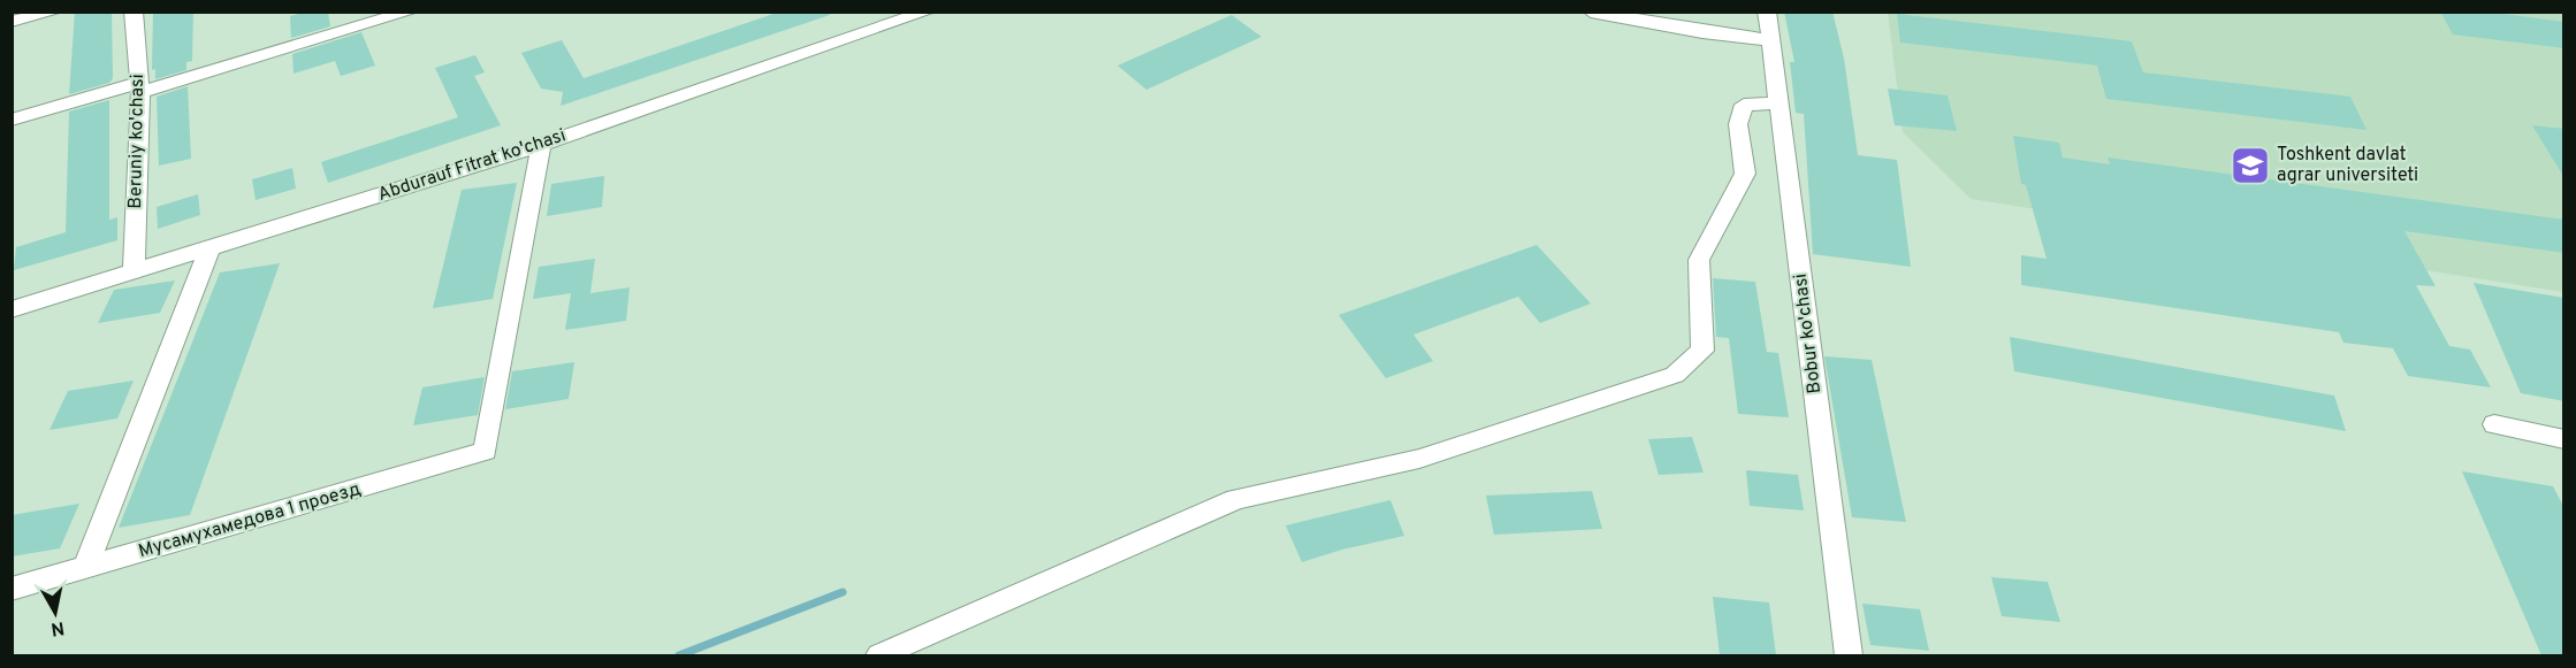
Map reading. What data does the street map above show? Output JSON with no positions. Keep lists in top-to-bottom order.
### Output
{
  "streets": {
    "street": [
      "Beruniy ko'chasi",
      "Abdurauf Fitrat ko'chasi",
      "Bobur ko'chasi",
      "Мусамухамедова 1 проезд"
    ]
  },
  "crossings": [
    ["Beruniy ko'chasi", "Abdurauf Fitrat ko'chasi"],
    ["Abdurauf Fitrat ko'chasi", "Мусамухамедова 1 проезд"]
  ],
  "places": {
    "school or university": ["Toshkent davlat agrar universiteti"]
  },
  "north": "bottom"
}
